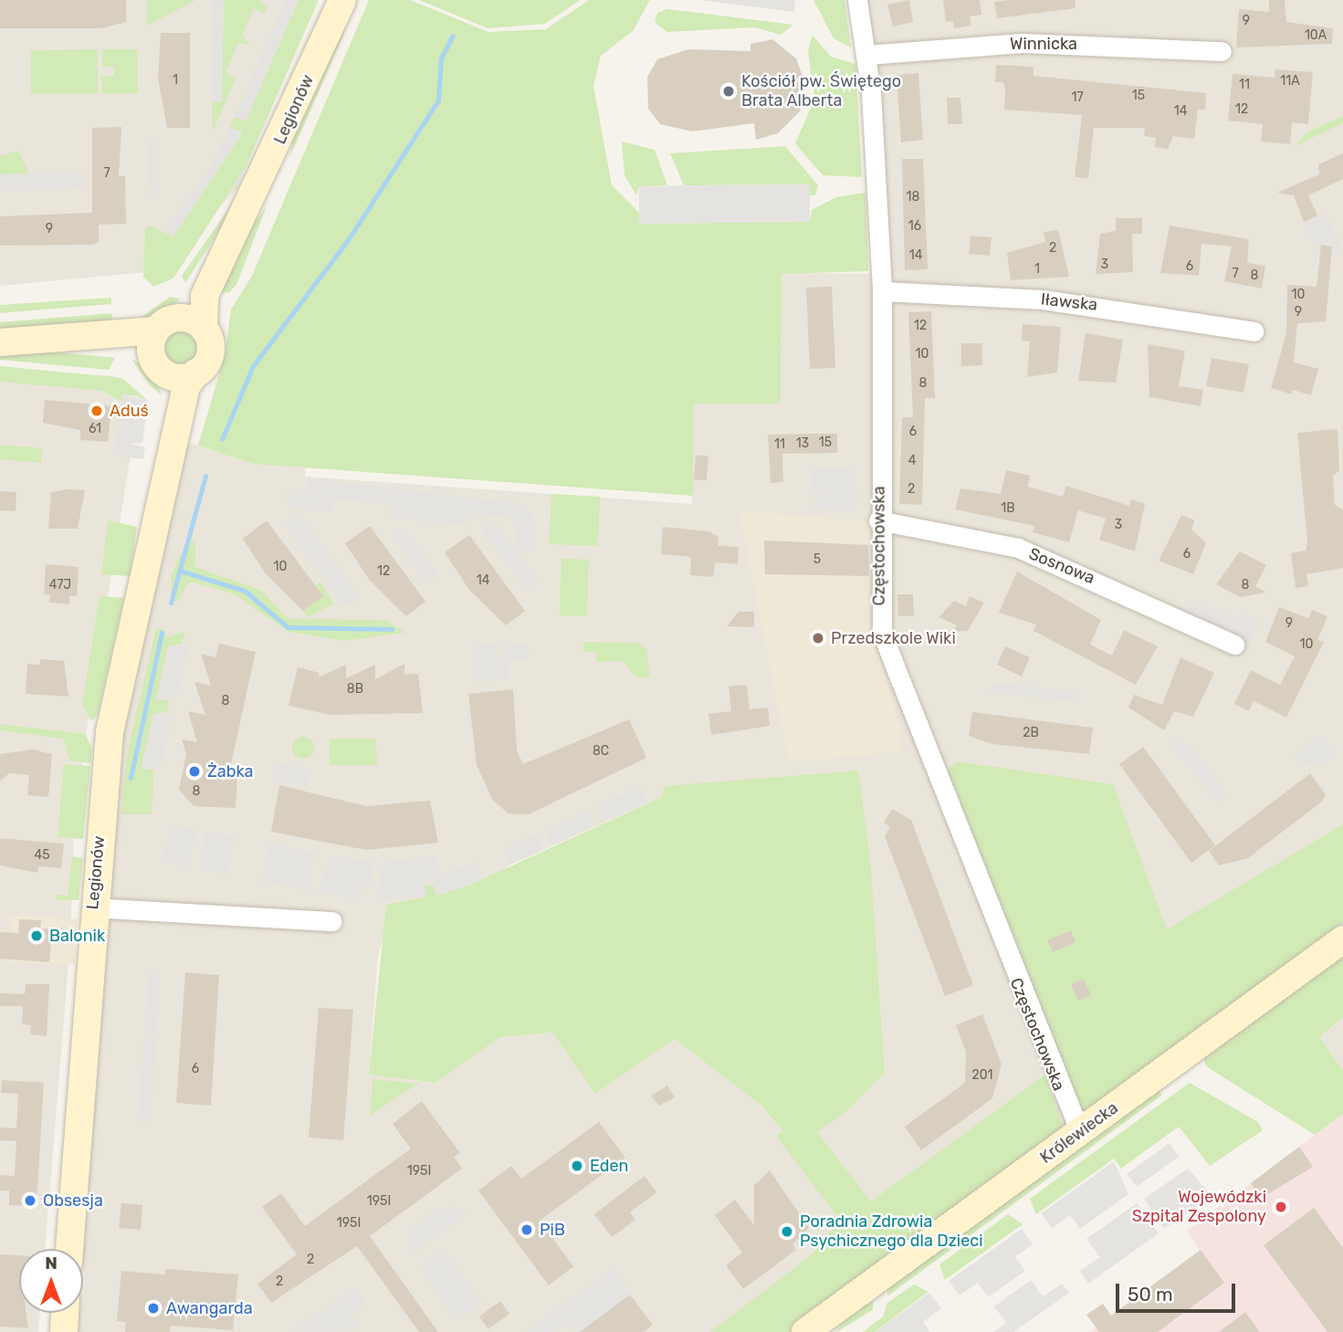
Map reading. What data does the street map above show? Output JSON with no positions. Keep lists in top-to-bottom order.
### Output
{
  "streets": {
    "street": [
      "Winnicka",
      "Legionów",
      "Iławska",
      "Częstochowska",
      "Sosnowa",
      "Królewiecka"
    ]
  },
  "crossings": [
    ["Winnicka", "Częstochowska"],
    ["Iławska", "Częstochowska"],
    ["Częstochowska", "Sosnowa"],
    ["Częstochowska", "Królewiecka"]
  ],
  "places": [
    "Kościół pw. Świętego Brata Alberta",
    "Aduś",
    "Przedszkole Wiki",
    "Żabka",
    "Balonik",
    "Eden",
    "Obsesja",
    "Wojewódzki Szpital Zespolony",
    "PiB",
    "Poradnia Zdrowia Psychicznego dla Dzieci",
    "Awangarda"
  ],
  "house_numbers": [
    "9",
    "10A",
    "1",
    "11A",
    "11",
    "15",
    "17",
    "12",
    "14",
    "7",
    "18",
    "16",
    "9",
    "2",
    "14",
    "3",
    "6",
    "1",
    "7",
    "8",
    "10",
    "9",
    "12",
    "10",
    "8",
    "61",
    "6",
    "15",
    "13",
    "11",
    "4",
    "2",
    "1B",
    "3",
    "6",
    "5",
    "10",
    "12",
    "14",
    "47J",
    "8",
    "9",
    "10",
    "8B",
    "8",
    "2B",
    "8C",
    "8",
    "45",
    "6",
    "201",
    "195I",
    "195I",
    "195I",
    "2",
    "2"
  ],
  "scale_bar": "50 m",
  "north": "top"
}
